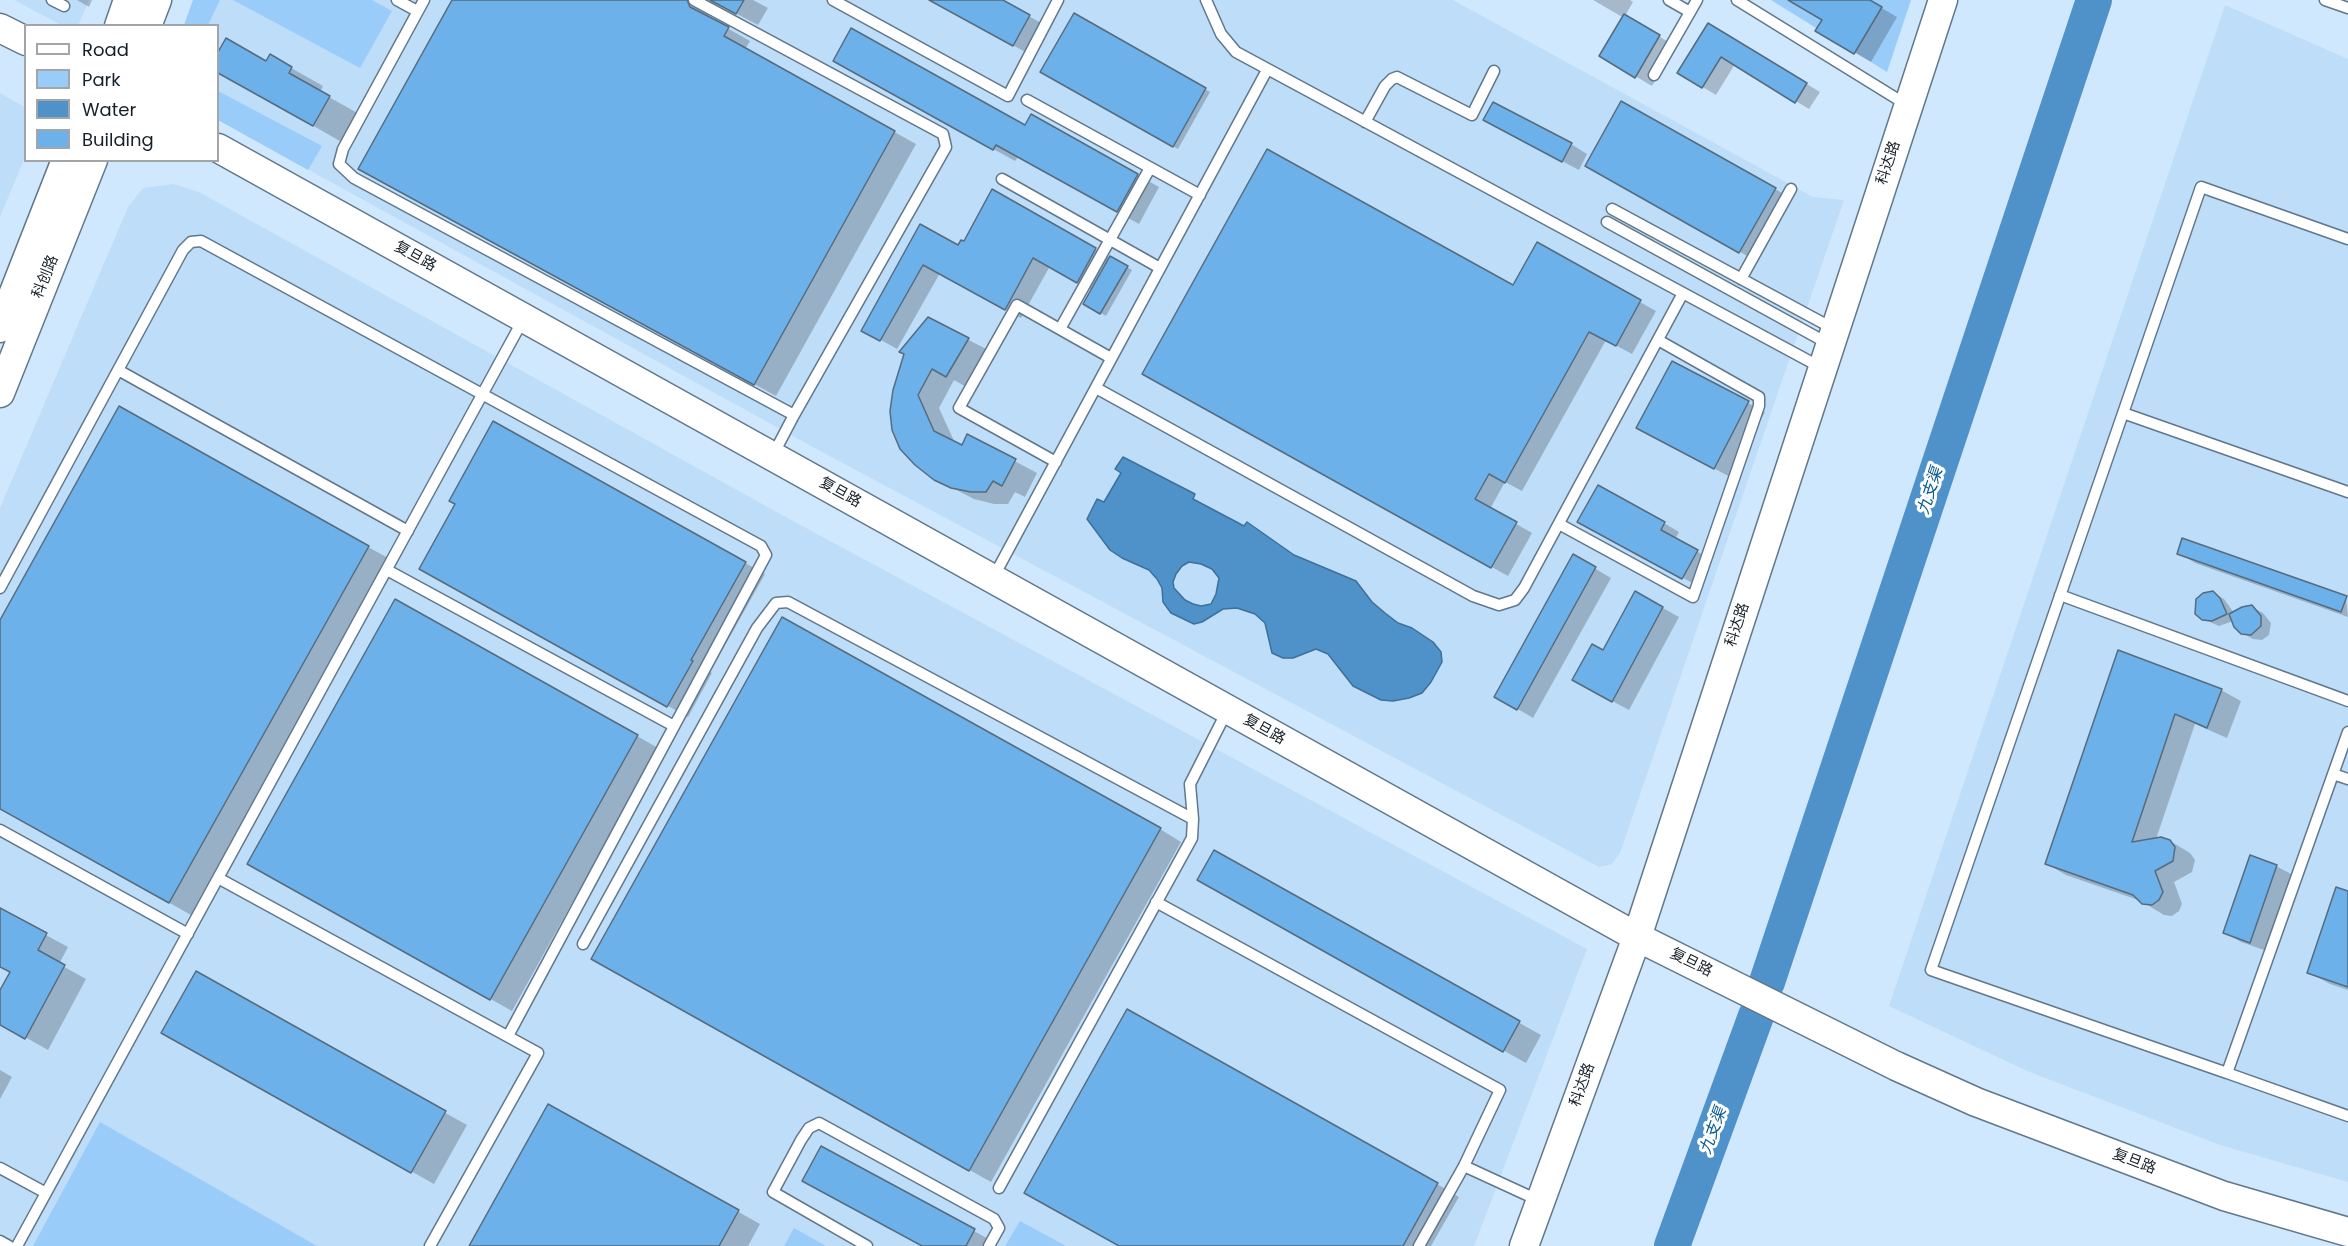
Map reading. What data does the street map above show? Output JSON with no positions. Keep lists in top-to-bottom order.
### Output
{
  "streets": {
    "street": ["科达路", "复旦路", "科创路"]
  },
  "crossings": [
    ["科达路", "复旦路"]
  ],
  "water": ["九支渠"],
  "legend": [
    "Road",
    "Park",
    "Water",
    "Building"
  ]
}
